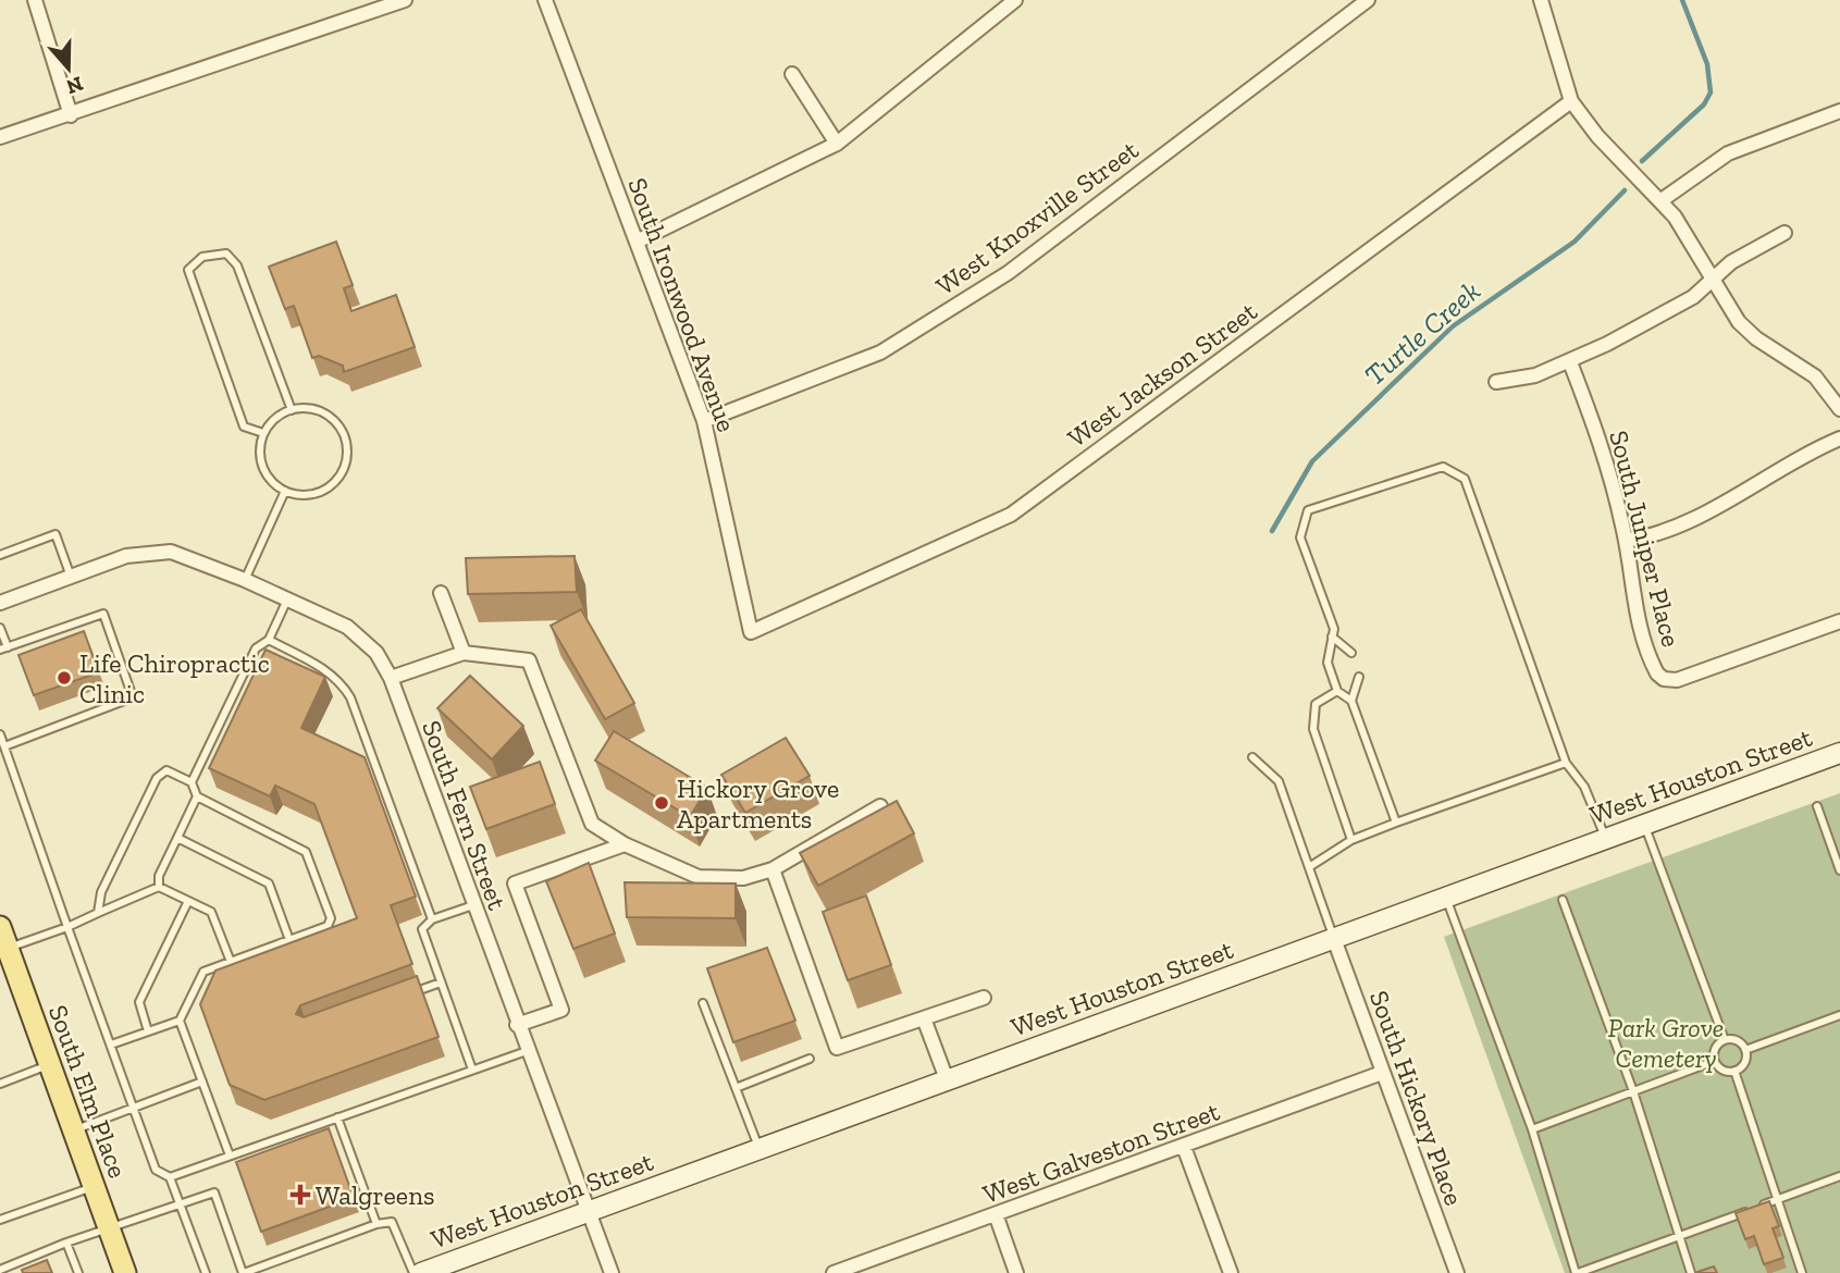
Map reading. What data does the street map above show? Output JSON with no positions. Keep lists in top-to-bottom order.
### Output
{
  "streets": {
    "main road": ["West Houston Street", "South Elm Place"],
    "street": [
      "West Knoxville Street",
      "South Ironwood Avenue",
      "West Jackson Street",
      "South Juniper Place",
      "South Fern Street",
      "South Hickory Place",
      "West Galveston Street"
    ]
  },
  "crossings": [
    ["West Knoxville Street", "South Ironwood Avenue"],
    ["South Ironwood Avenue", "West Jackson Street"],
    ["West Houston Street", "South Fern Street"],
    ["West Houston Street", "South Hickory Place"],
    ["South Hickory Place", "West Galveston Street"]
  ],
  "water": ["Turtle Creek"],
  "parks": ["Park Grove Cemetery"],
  "places": {
    "other": ["Life Chiropractic Clinic", "Hickory Grove Apartments"],
    "health": ["Walgreens"]
  },
  "north": "bottom"
}
